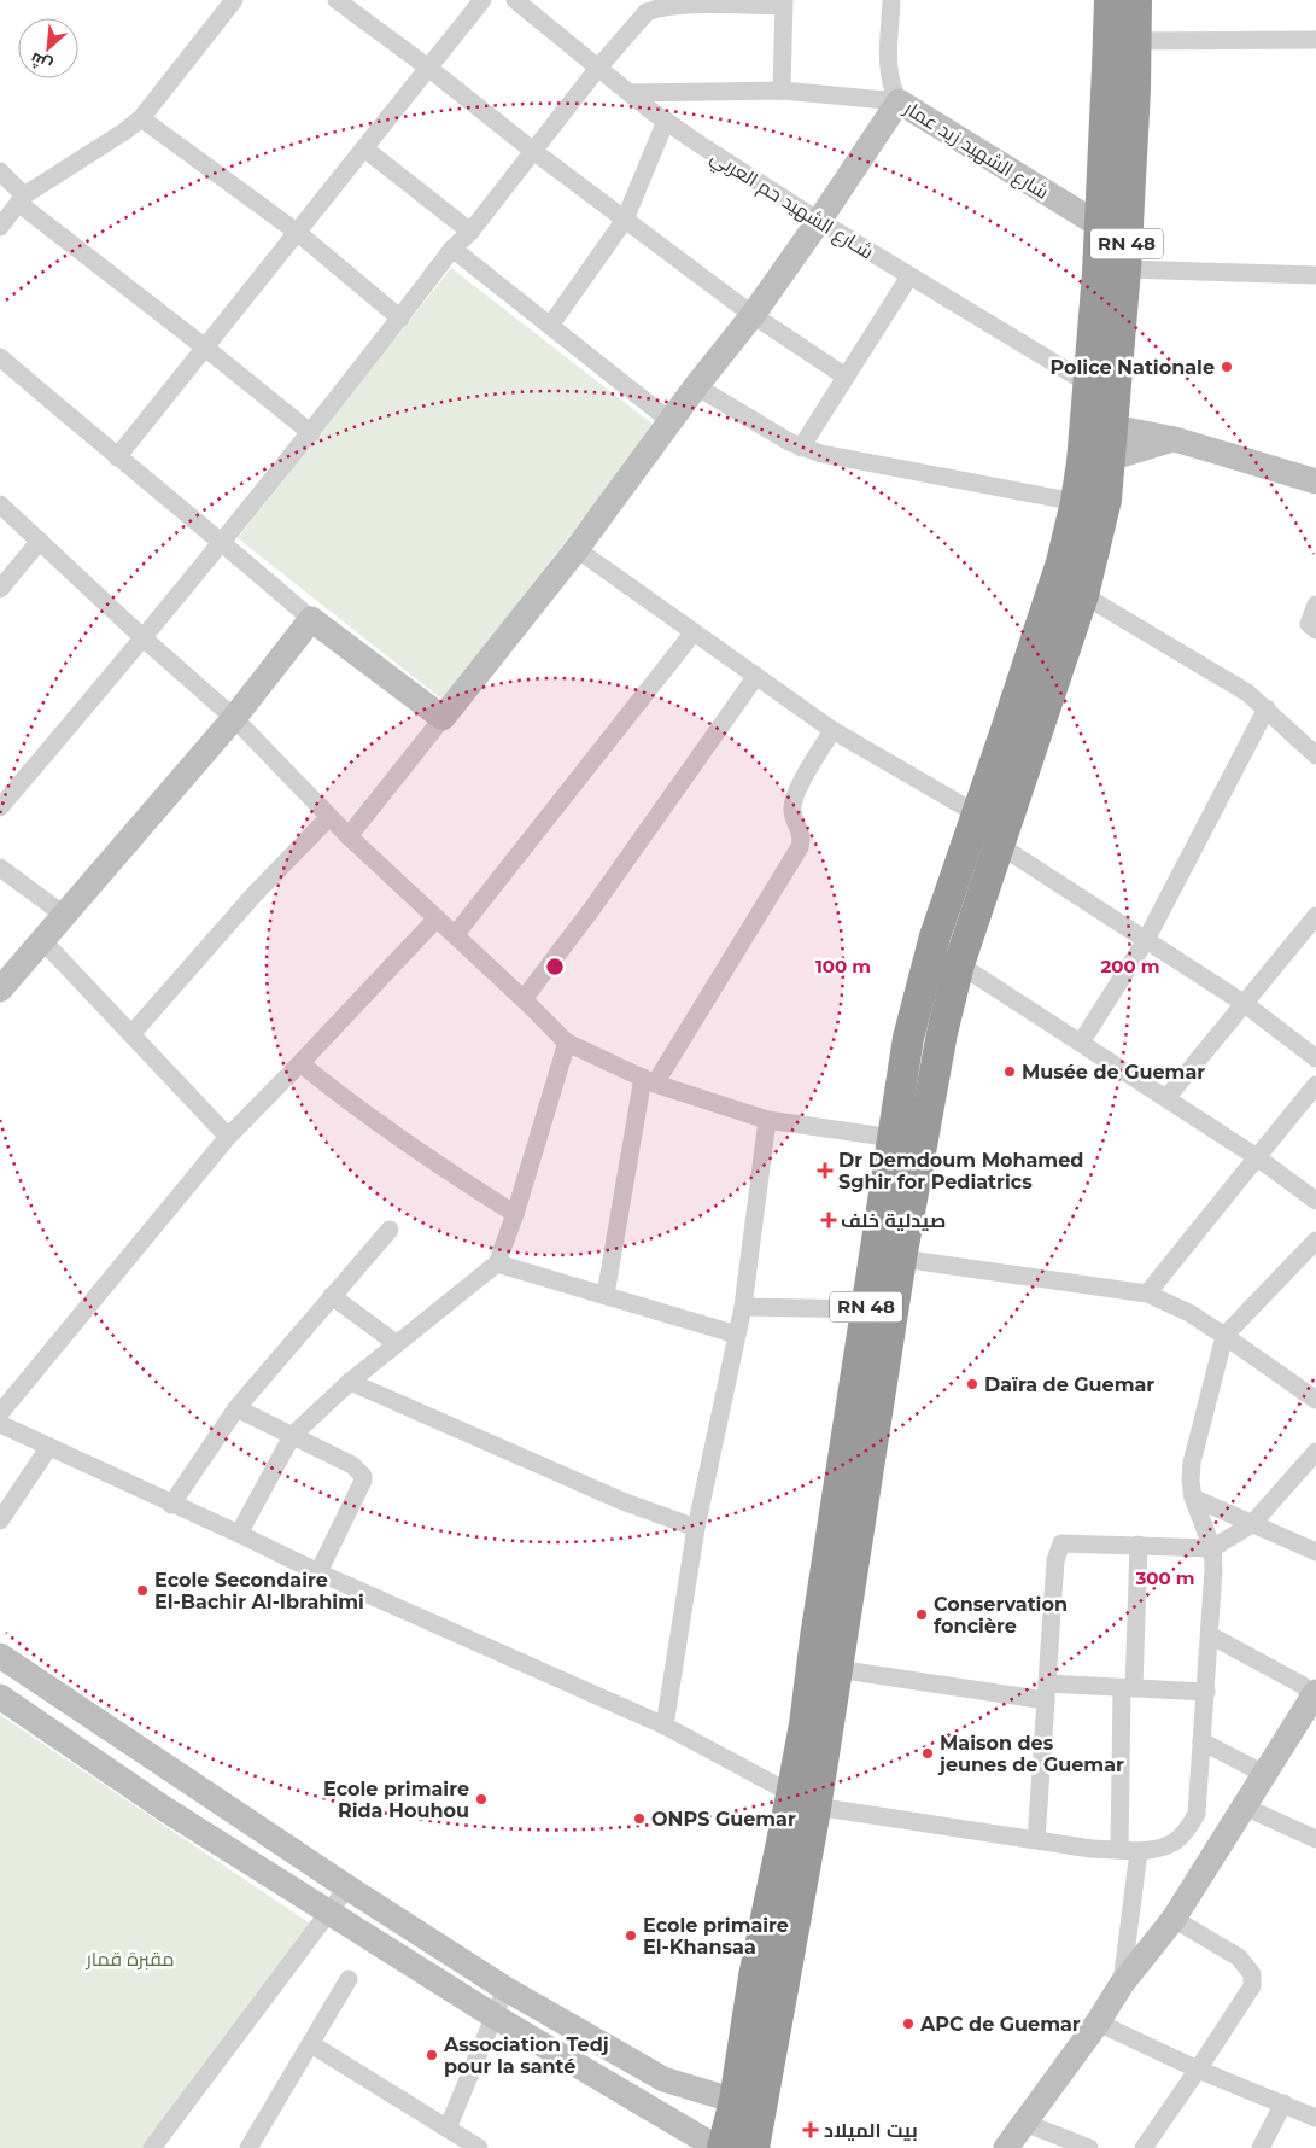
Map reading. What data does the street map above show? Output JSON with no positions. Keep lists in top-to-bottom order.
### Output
{
  "streets": {
    "highway": ["RN 48"],
    "street": ["شارع الشهيد زيد عمار", "شـارع الشهيد حم العربي"]
  },
  "crossings": [
    ["شارع الشهيد زيد عمار", "شـارع الشهيد حم العربي"],
    ["شارع الشهيد زيد عمار", "RN 48"],
    ["شـارع الشهيد حم العربي", "RN 48"]
  ],
  "parks": ["مقبرة قمار"],
  "places": {
    "other": [
      "Police Nationale",
      "Musée de Guemar",
      "Daïra de Guemar",
      "Ecole Secondaire El-Bachir Al-Ibrahimi",
      "Conservation foncière",
      "Maison des jeunes de Guemar",
      "Ecole primaire Rida Houhou",
      "ONPS Guemar",
      "Ecole primaire El-Khansaa",
      "APC de Guemar",
      "Association Tedj pour la santé"
    ],
    "health": ["Dr Demdoum Mohamed Sghir for Pediatrics", "صيدلية خلف", "بيت الميلاد"]
  },
  "north": "bottom left",
  "rings": ["100 m", "200 m", "300 m"]
}
